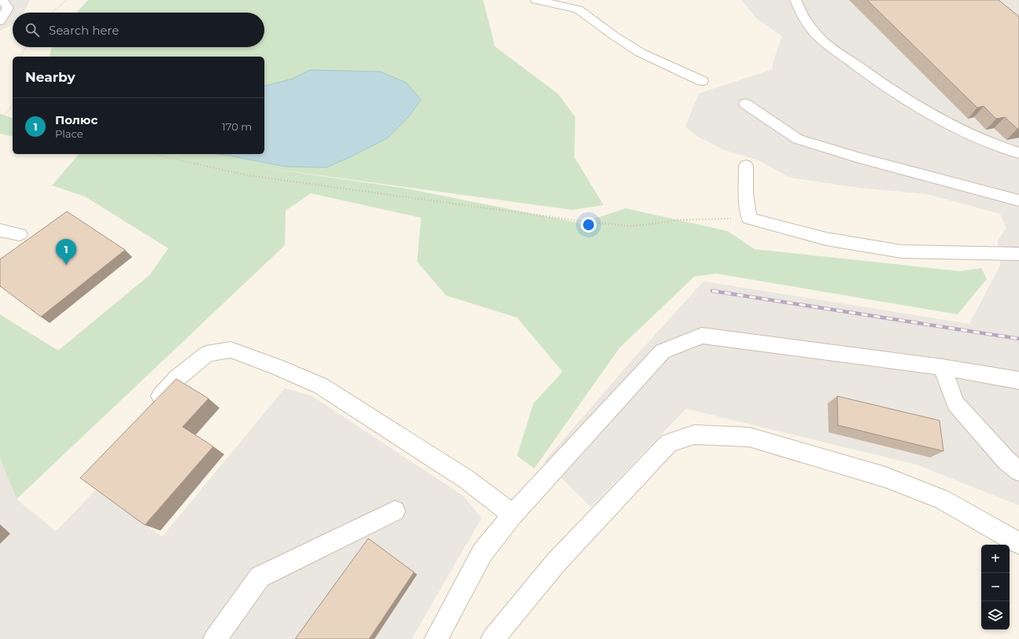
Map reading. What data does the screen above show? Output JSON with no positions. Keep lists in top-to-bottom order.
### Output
{
  "page": {
    "search": "Search here",
    "heading": "Nearby",
    "list": [
      {
        "mark": "1",
        "name": "Полюс",
        "note": "Place",
        "value": "170 m"
      }
    ],
    "pins": "1",
    "map_buttons": ["+", "−"]
  }
}
